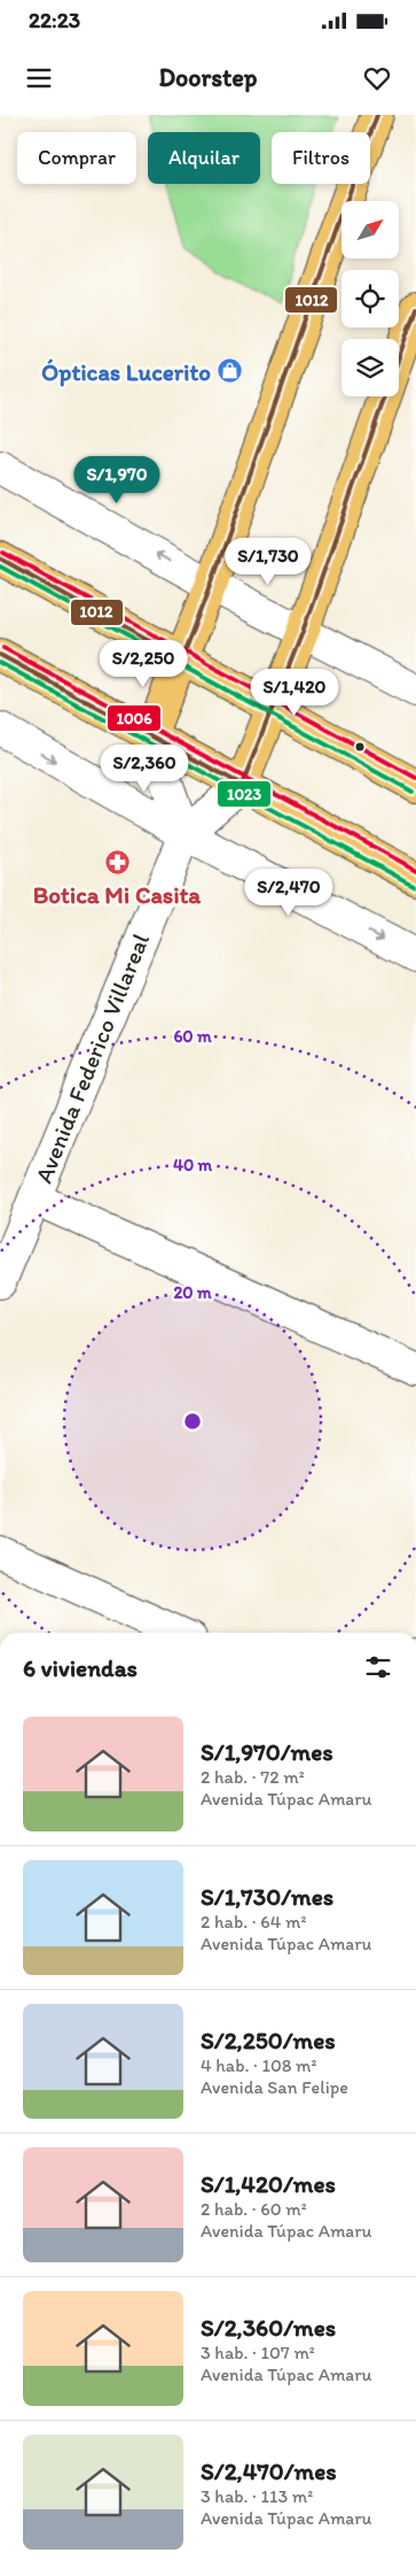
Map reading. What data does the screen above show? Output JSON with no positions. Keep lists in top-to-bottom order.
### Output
{
  "streets": {
    "street": ["Avenida Federico Villareal"]
  },
  "places": {
    "shop": ["Ópticas Lucerito"],
    "pharmacy": ["Botica Mi Casita"]
  },
  "lines": ["transit line 1012", "transit line 1006", "transit line 1023"],
  "north": "top right",
  "page": {
    "status": "22:23",
    "header": "Doorstep",
    "chip": ["Comprar", "Alquilar", "Filtros"],
    "price": [
      "S/1,970",
      "S/1,730",
      "S/2,250",
      "S/1,420",
      "S/2,360",
      "S/2,470"
    ],
    "heading": "6 viviendas",
    "list": [
      {
        "name": "S/1,970/mes",
        "note": "2 hab. · 72 m² · Avenida Túpac Amaru"
      },
      {
        "name": "S/1,730/mes",
        "note": "2 hab. · 64 m² · Avenida Túpac Amaru"
      },
      {
        "name": "S/2,250/mes",
        "note": "4 hab. · 108 m² · Avenida San Felipe"
      },
      {
        "name": "S/1,420/mes",
        "note": "2 hab. · 60 m² · Avenida Túpac Amaru"
      },
      {
        "name": "S/2,360/mes",
        "note": "3 hab. · 107 m² · Avenida Túpac Amaru"
      },
      {
        "name": "S/2,470/mes",
        "note": "3 hab. · 113 m² · Avenida Túpac Amaru"
      }
    ]
  },
  "rings": ["60 m", "40 m", "20 m"]
}
